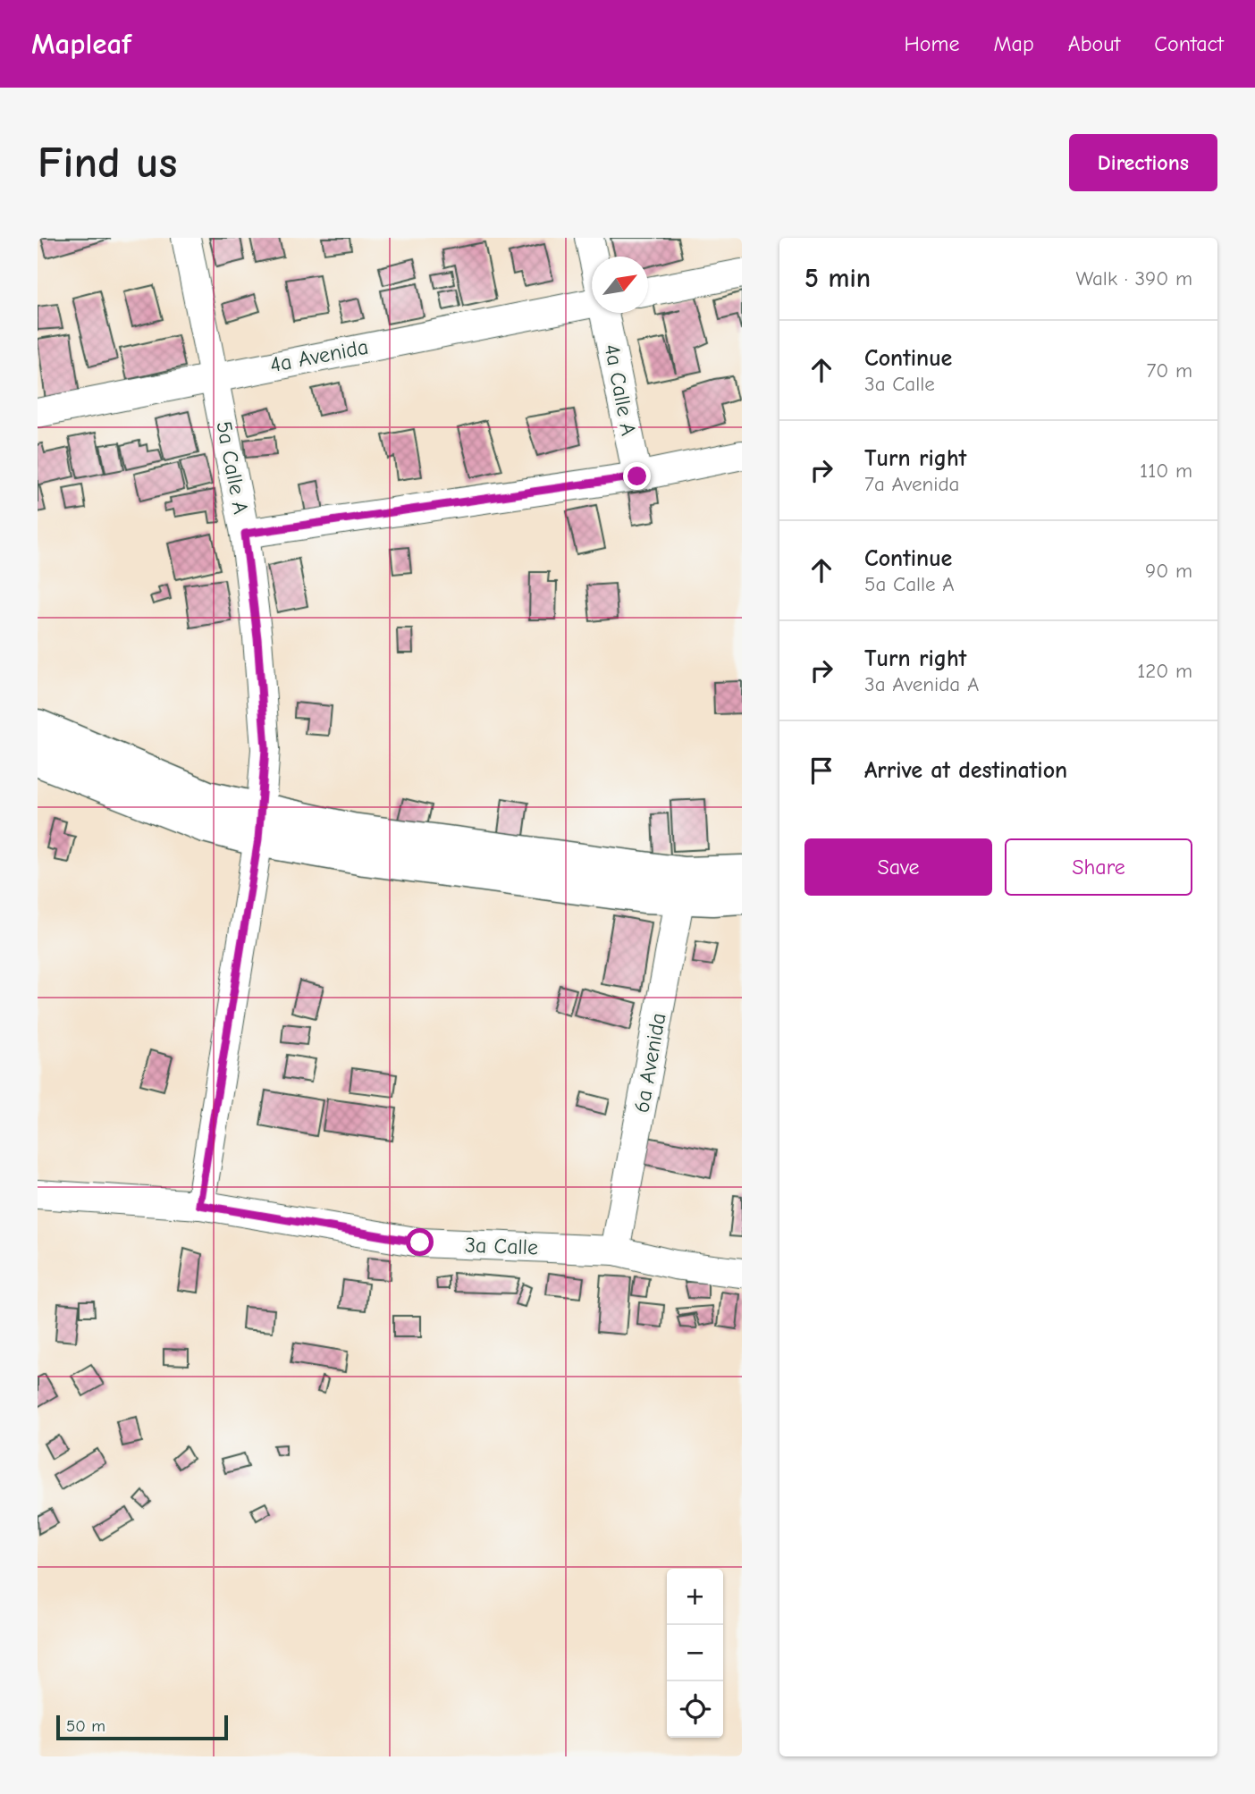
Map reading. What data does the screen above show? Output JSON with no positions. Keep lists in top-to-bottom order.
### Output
{
  "streets": {
    "street": [
      "4a Avenida",
      "4a Calle A",
      "5a Calle A",
      "6a Avenida",
      "3a Calle"
    ]
  },
  "crossings": [
    ["4a Avenida", "5a Calle A"],
    ["5a Calle A", "3a Calle"],
    ["6a Avenida", "3a Calle"]
  ],
  "scale_bar": "50 m",
  "north": "top right",
  "page": {
    "header": "Mapleaf",
    "nav": [
      "Home",
      "Map",
      "About",
      "Contact"
    ],
    "buttons": [
      "Directions",
      ["Save", "Share"]
    ],
    "title": "Find us",
    "heading": ["5 min", "Walk · 390 m"],
    "list": [
      ["Continue", "3a Calle", "70 m"],
      ["Turn right", "7a Avenida", "110 m"],
      ["Continue", "5a Calle A", "90 m"],
      ["Turn right", "3a Avenida A", "120 m"],
      "Arrive at destination"
    ],
    "map_buttons": ["+", "−"],
    "scale": "50 m"
  }
}
